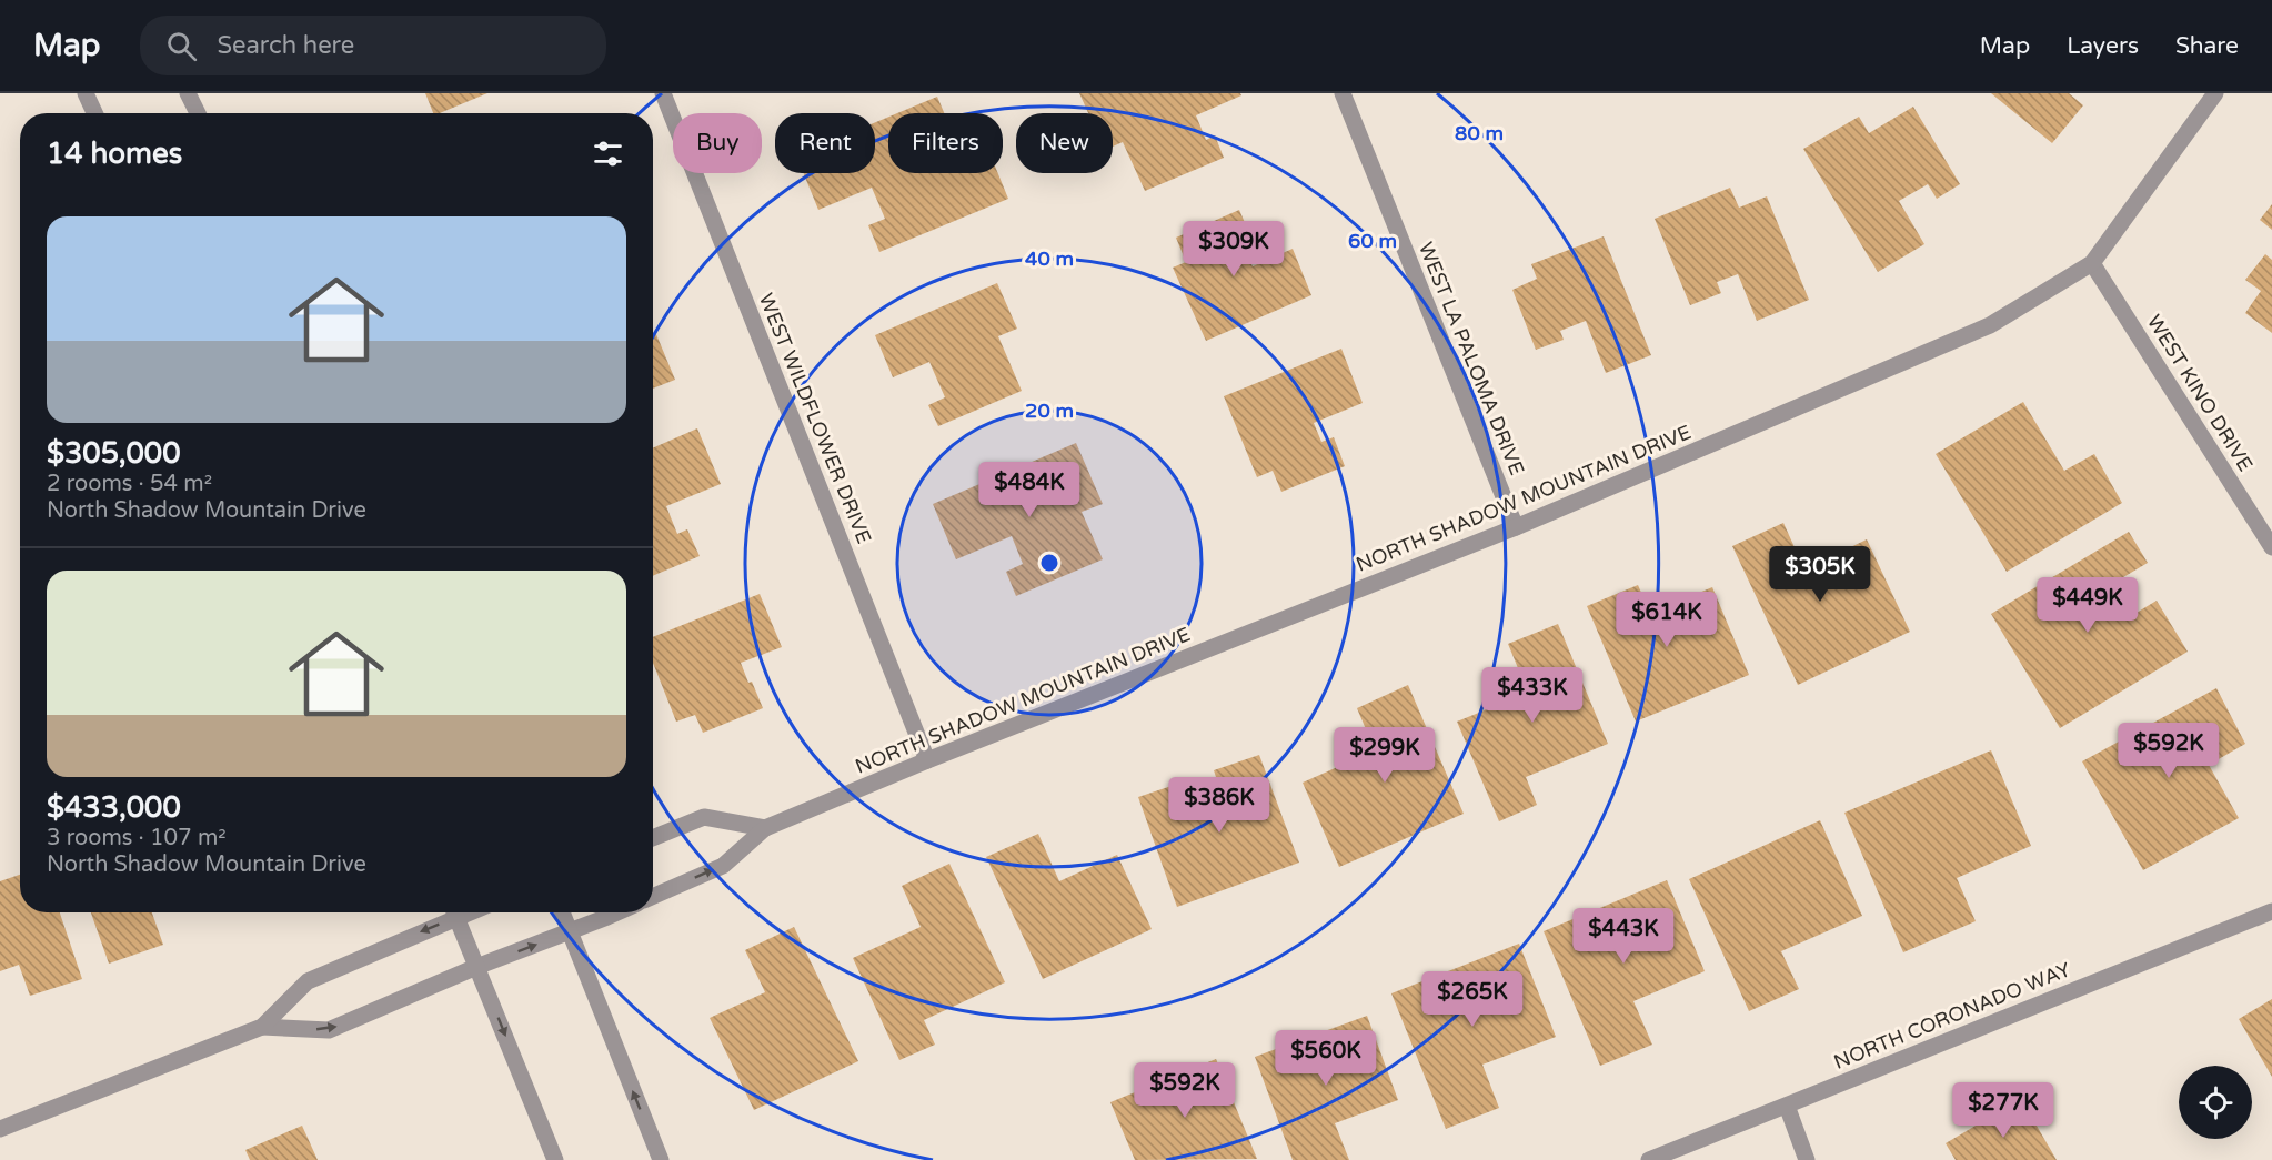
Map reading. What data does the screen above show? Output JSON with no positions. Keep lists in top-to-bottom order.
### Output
{
  "streets": {
    "street": [
      "WEST LA PALOMA DRIVE",
      "WEST KINO DRIVE",
      "WEST WILDFLOWER DRIVE",
      "NORTH SHADOW MOUNTAIN DRIVE",
      "NORTH CORONADO WAY"
    ]
  },
  "crossings": [
    ["WEST LA PALOMA DRIVE", "NORTH SHADOW MOUNTAIN DRIVE"],
    ["WEST KINO DRIVE", "NORTH SHADOW MOUNTAIN DRIVE"],
    ["WEST WILDFLOWER DRIVE", "NORTH SHADOW MOUNTAIN DRIVE"]
  ],
  "page": {
    "header": "Map",
    "search": "Search here",
    "nav": ["Map", "Layers", "Share"],
    "chip": [
      "Buy",
      "Rent",
      "Filters",
      "New"
    ],
    "heading": "14 homes",
    "list": [
      {
        "name": "$305,000",
        "note": "2 rooms · 54 m² · North Shadow Mountain Drive"
      },
      {
        "name": "$433,000",
        "note": "3 rooms · 107 m² · North Shadow Mountain Drive"
      }
    ],
    "price": [
      "$309K",
      "$484K",
      "$305K",
      "$449K",
      "$614K",
      "$433K",
      "$592K",
      "$299K",
      "$386K",
      "$443K",
      "$265K",
      "$560K",
      "$592K",
      "$277K"
    ]
  },
  "rings": [
    "80 m",
    "60 m",
    "40 m",
    "20 m"
  ]
}
